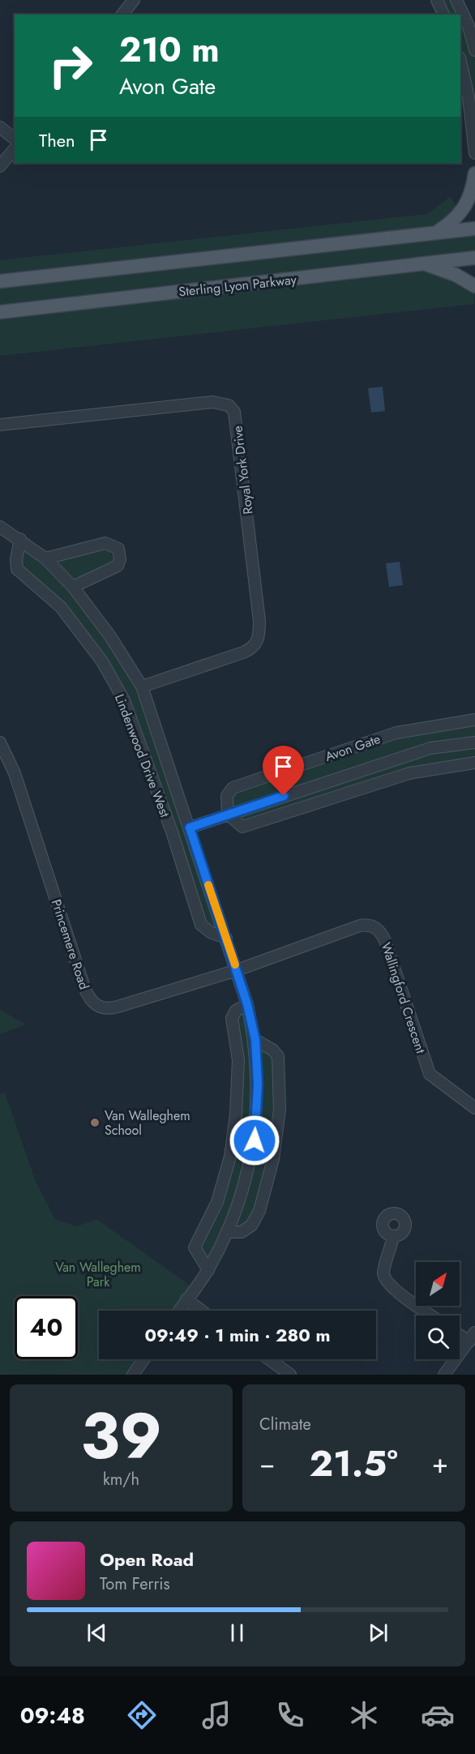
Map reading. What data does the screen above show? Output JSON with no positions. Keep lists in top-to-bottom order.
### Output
{
  "streets": {
    "main road": ["Sterling Lyon Parkway"],
    "street": [
      "Royal York Drive",
      "Avon Gate",
      "Lindenwood Drive West",
      "Princemere Road",
      "Wallingford Crescent"
    ]
  },
  "crossings": [
    ["Royal York Drive", "Lindenwood Drive West"],
    ["Avon Gate", "Lindenwood Drive West"],
    ["Lindenwood Drive West", "Princemere Road"],
    ["Lindenwood Drive West", "Wallingford Crescent"],
    ["Princemere Road", "Wallingford Crescent"]
  ],
  "parks": ["Van Walleghem Park"],
  "places": ["Van Walleghem School"],
  "north": "top right",
  "page": {
    "turn": ["210 m", "Avon Gate"],
    "then": "Then",
    "limit": "40",
    "trip": "09:49 · 1 min · 280 m",
    "tile": [
      ["39", "km/h"],
      "Climate"
    ],
    "heat": ["−", "21.5°", "+"],
    "song": ["Open Road", "Tom Ferris"],
    "tabs": "09:48"
  }
}
